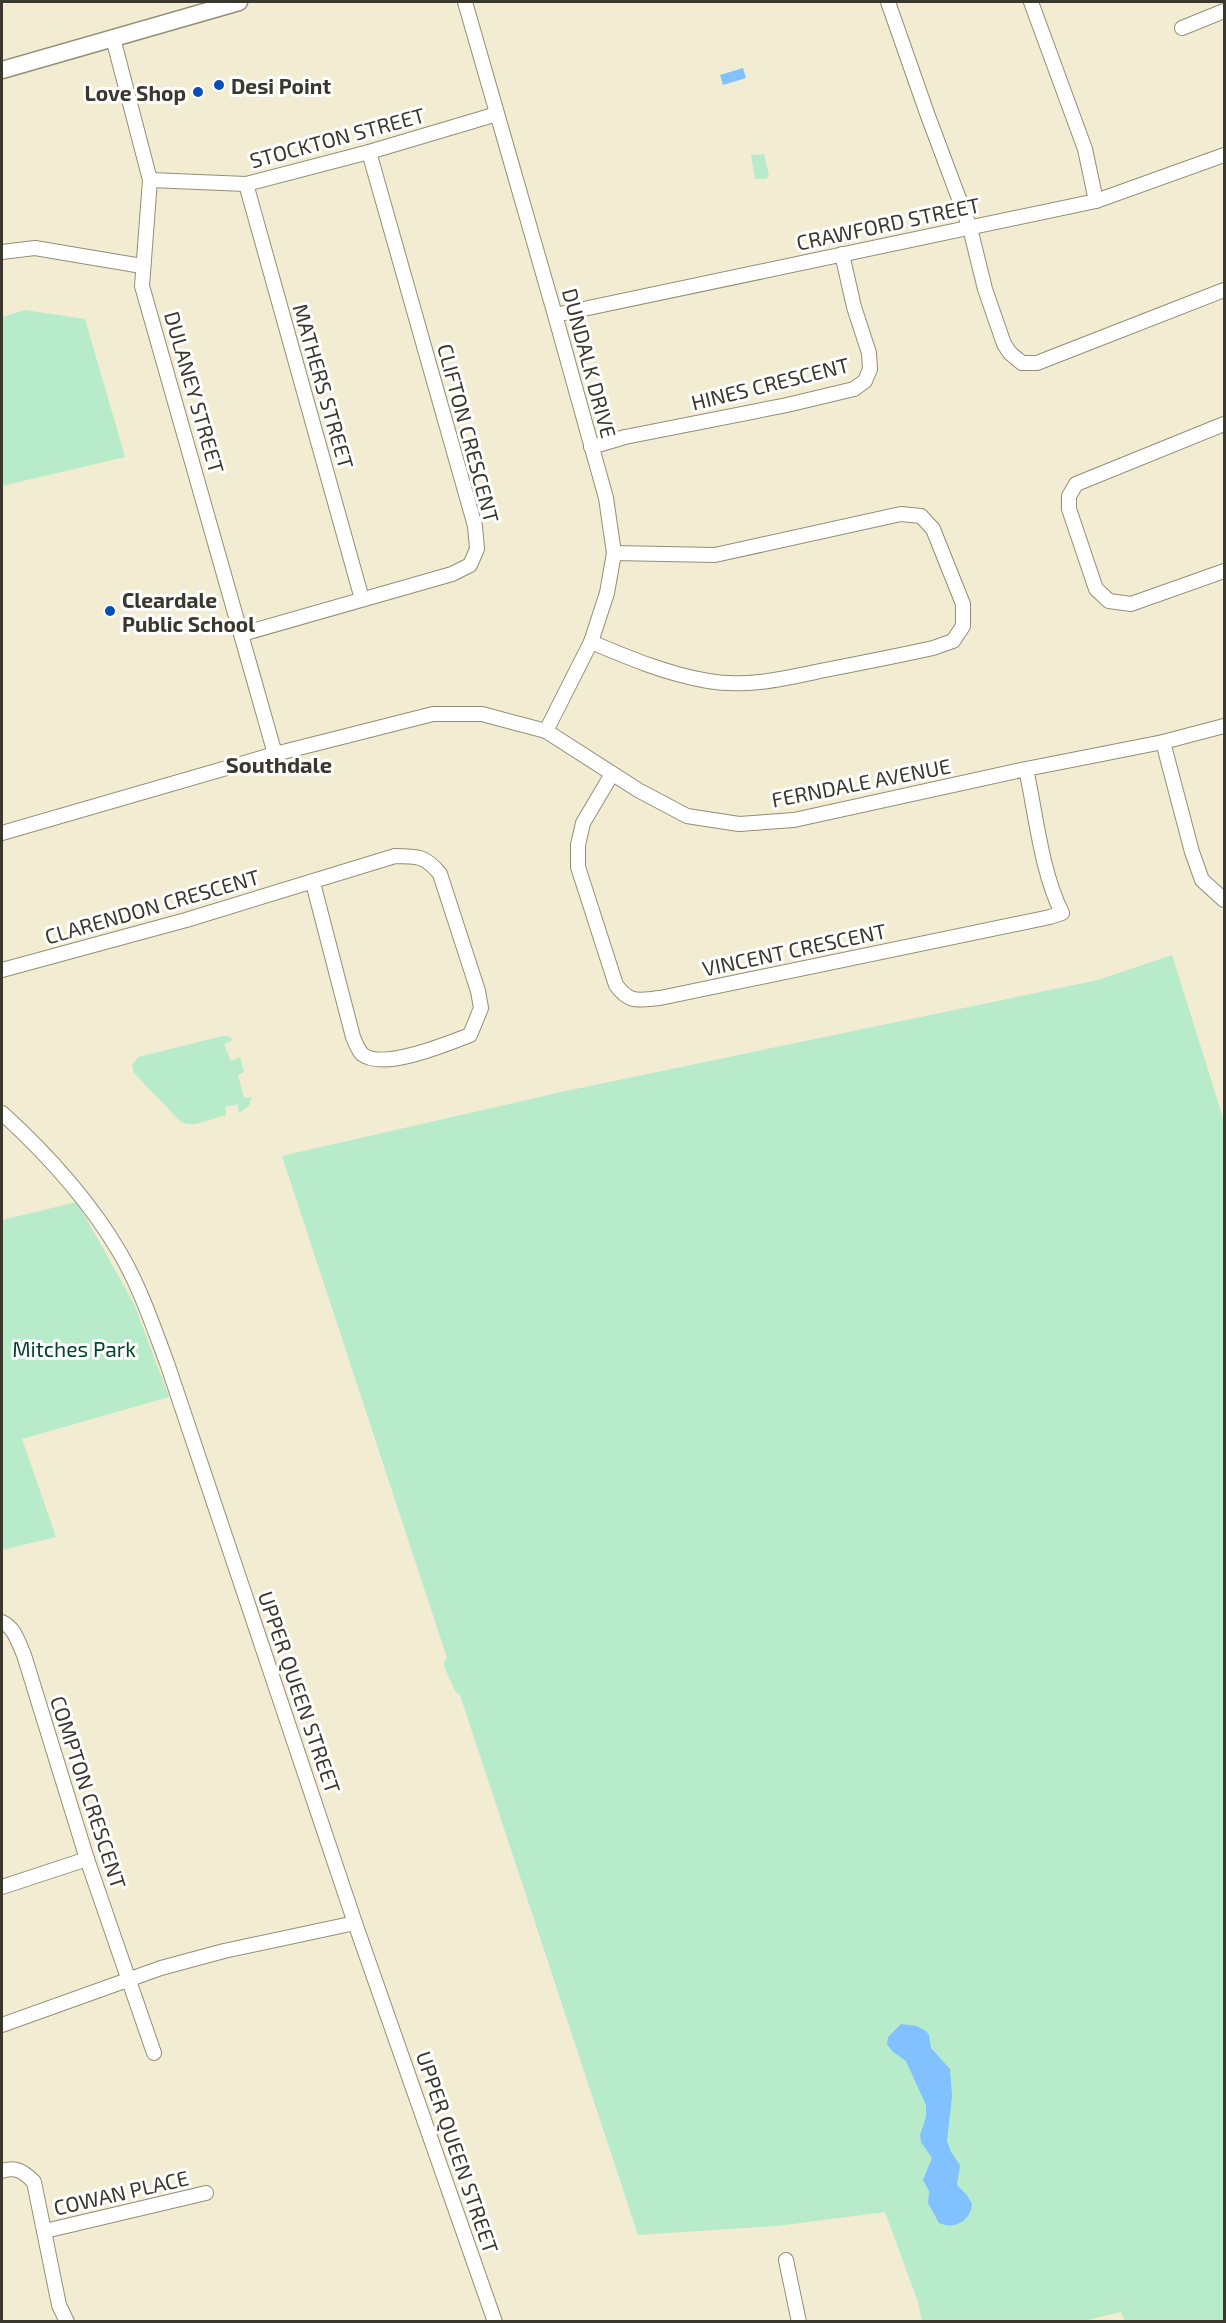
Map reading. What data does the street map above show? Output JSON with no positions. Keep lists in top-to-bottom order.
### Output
{
  "streets": {
    "street": [
      "STOCKTON STREET",
      "CRAWFORD STREET",
      "DUNDALK DRIVE",
      "HINES CRESCENT",
      "MATHERS STREET",
      "DULANEY STREET",
      "CLIFTON CRESCENT",
      "FERNDALE AVENUE",
      "CLARENDON CRESCENT",
      "VINCENT CRESCENT",
      "UPPER QUEEN STREET",
      "COMPTON CRESCENT",
      "COWAN PLACE"
    ]
  },
  "crossings": [
    ["STOCKTON STREET", "DUNDALK DRIVE"],
    ["STOCKTON STREET", "MATHERS STREET"],
    ["STOCKTON STREET", "DULANEY STREET"],
    ["STOCKTON STREET", "CLIFTON CRESCENT"],
    ["CRAWFORD STREET", "DUNDALK DRIVE"],
    ["CRAWFORD STREET", "HINES CRESCENT"],
    ["DUNDALK DRIVE", "HINES CRESCENT"],
    ["DUNDALK DRIVE", "FERNDALE AVENUE"],
    ["MATHERS STREET", "CLIFTON CRESCENT"],
    ["DULANEY STREET", "CLIFTON CRESCENT"],
    ["DULANEY STREET", "FERNDALE AVENUE"],
    ["FERNDALE AVENUE", "VINCENT CRESCENT"]
  ],
  "districts": ["Southdale"],
  "parks": ["Mitches Park"],
  "places": ["Desi Point", "Love Shop", "Cleardale Public School"]
}
